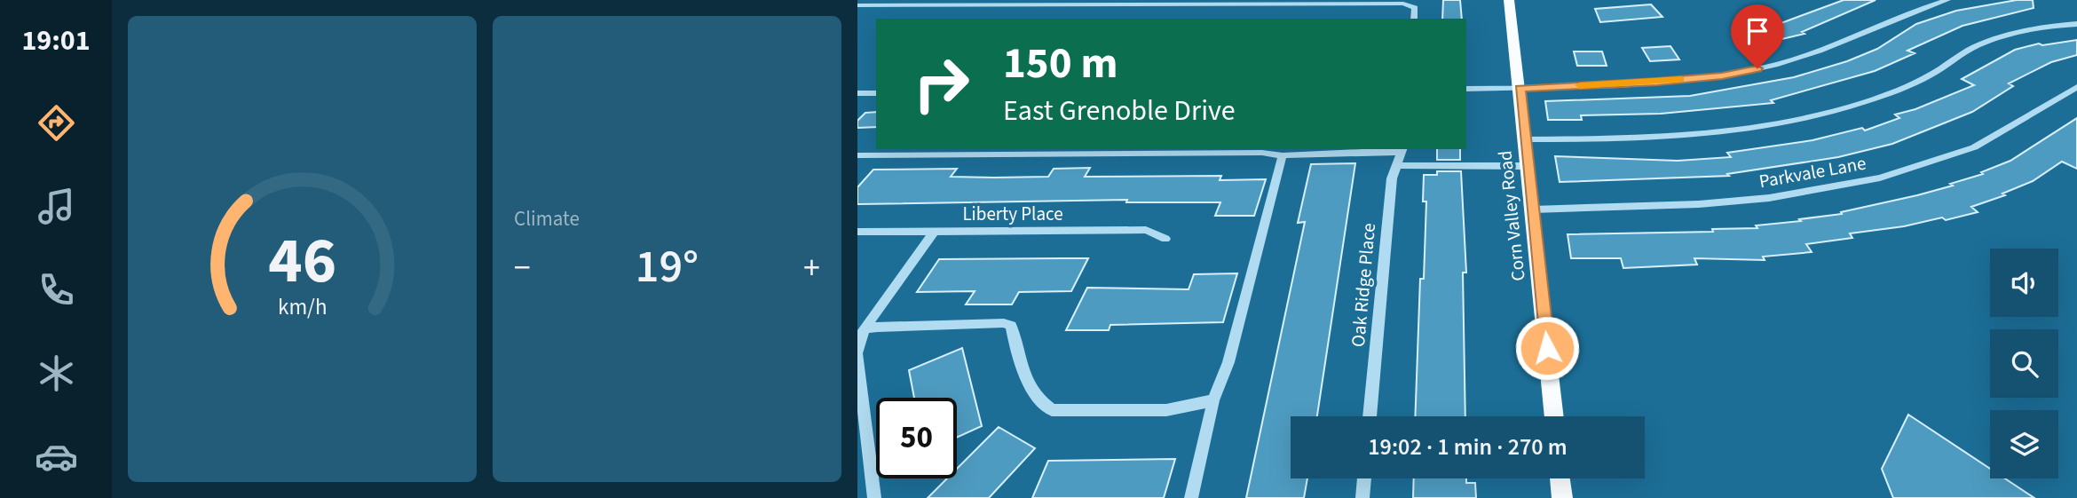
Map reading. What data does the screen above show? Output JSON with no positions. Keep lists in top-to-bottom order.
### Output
{
  "streets": {
    "main road": ["Corn Valley Road"],
    "street": ["Parkvale Lane", "Liberty Place", "Oak Ridge Place"]
  },
  "crossings": [
    ["Parkvale Lane", "Corn Valley Road"]
  ],
  "page": {
    "tabs": "19:01",
    "tile": "Climate",
    "turn": ["150 m", "East Grenoble Drive"],
    "heat": ["−", "19°", "+"],
    "limit": "50",
    "trip": "19:02 · 1 min · 270 m",
    "gauge": ["46", "km/h"]
  }
}
